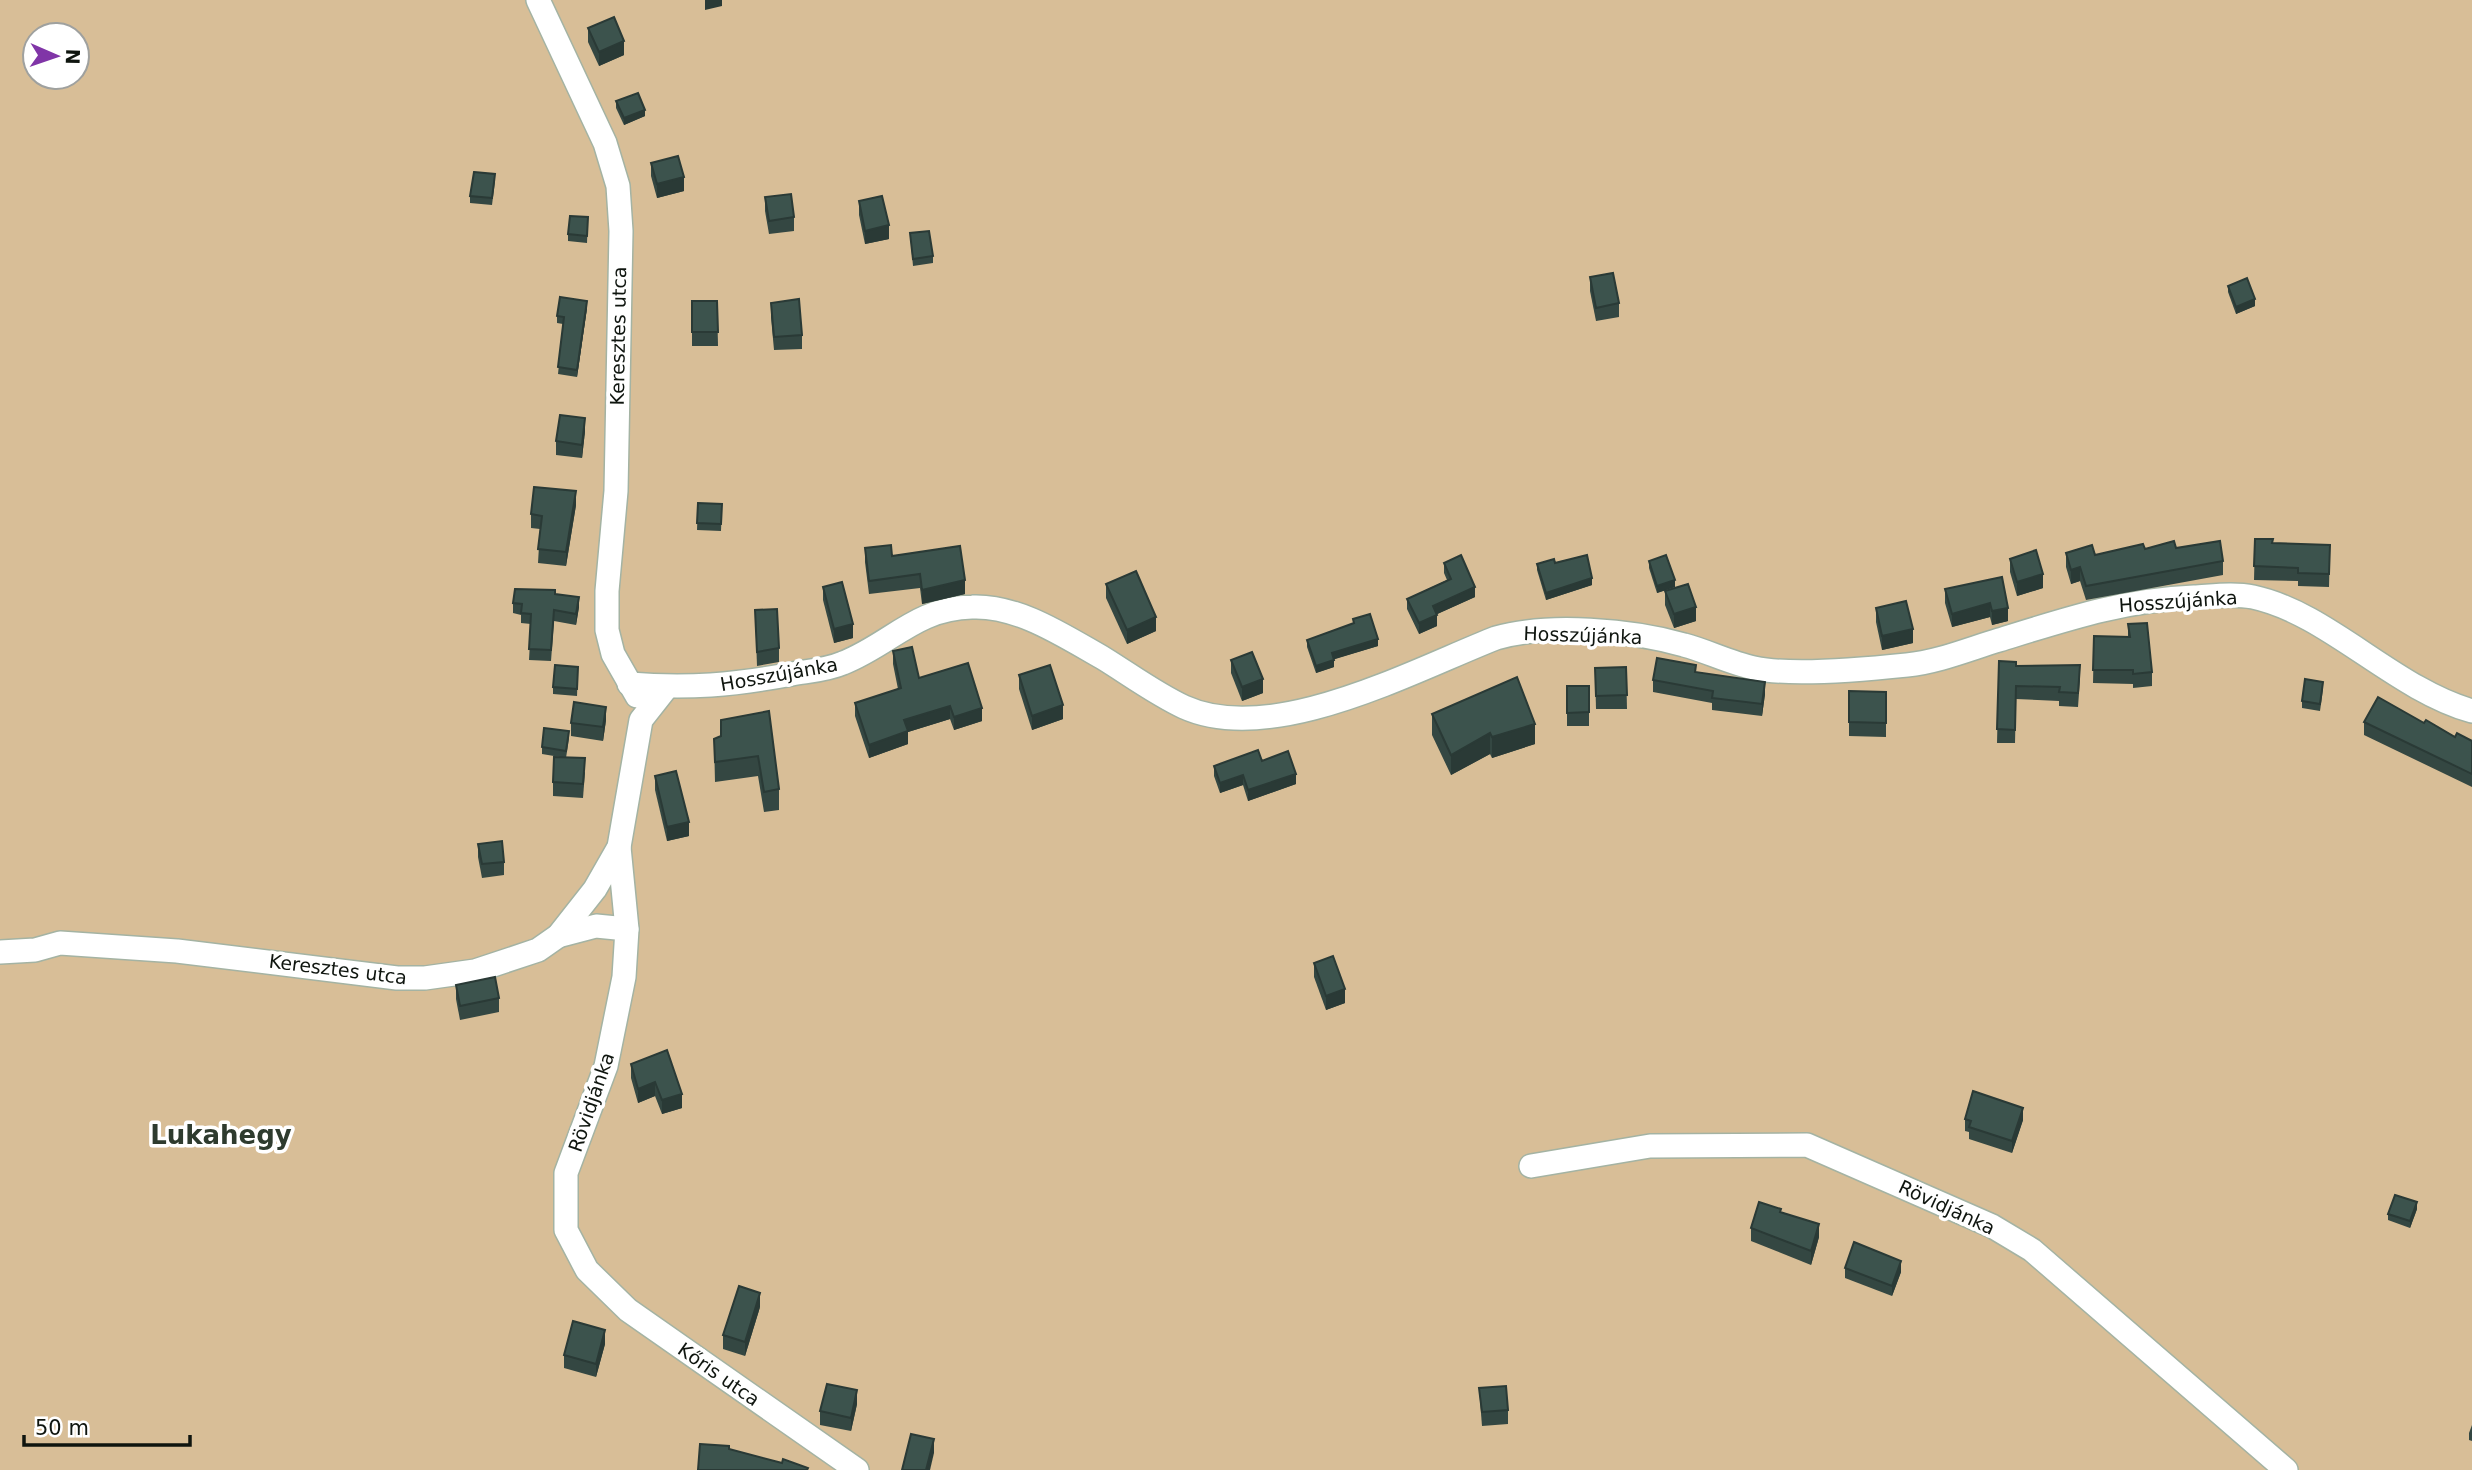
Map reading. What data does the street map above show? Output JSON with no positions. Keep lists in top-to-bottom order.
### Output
{
  "streets": {
    "street": [
      "Keresztes utca",
      "Hosszújánka",
      "Rövidjánka",
      "Kőris utca"
    ]
  },
  "crossings": [
    ["Keresztes utca", "Hosszújánka"],
    ["Keresztes utca", "Rövidjánka"],
    ["Rövidjánka", "Kőris utca"]
  ],
  "districts": ["Lukahegy"],
  "scale_bar": "50 m",
  "north": "right"
}
